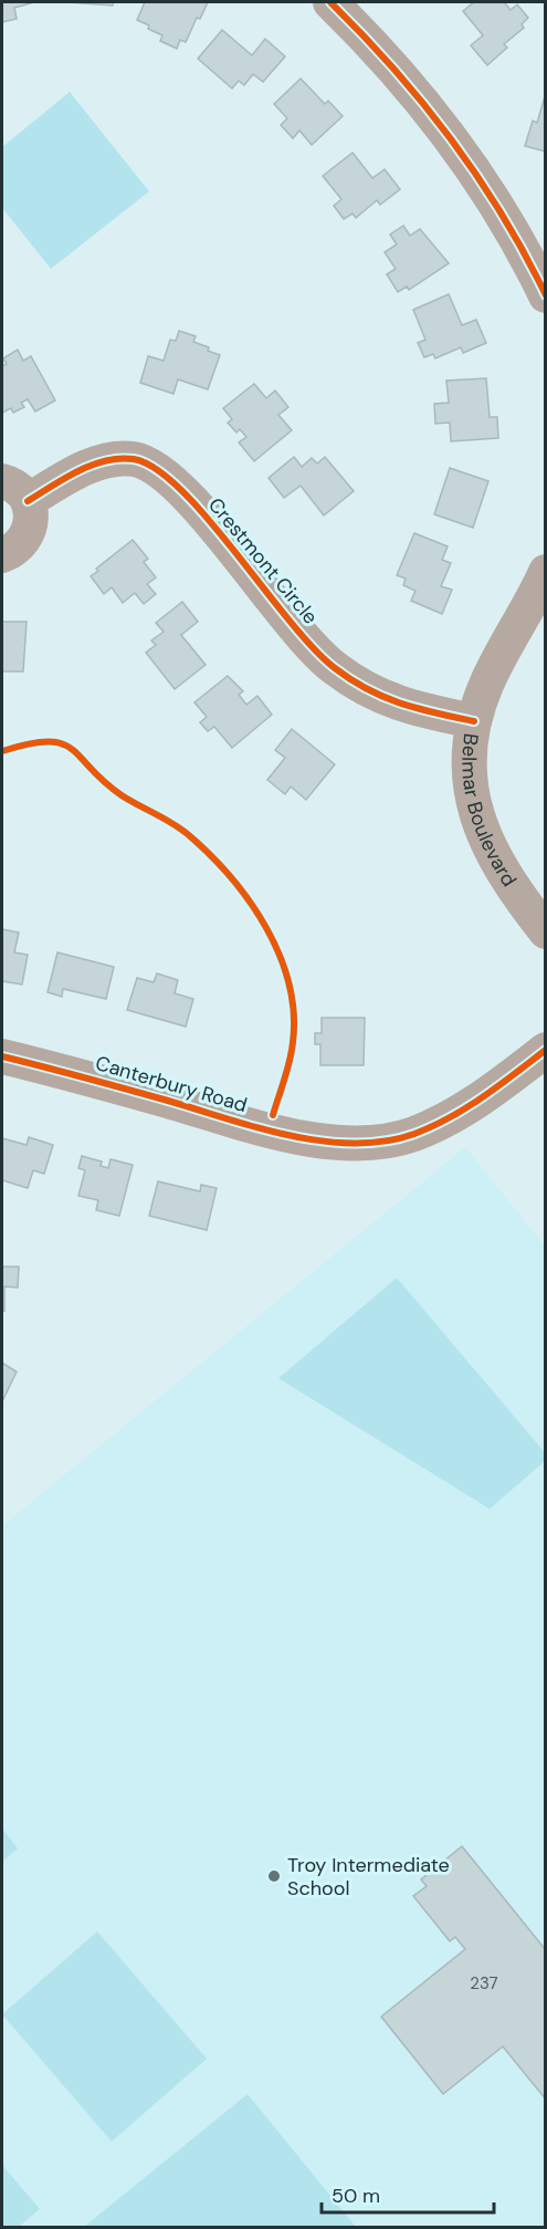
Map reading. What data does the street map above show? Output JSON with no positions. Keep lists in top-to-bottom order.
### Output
{
  "streets": {
    "street": ["Crestmont Circle", "Belmar Boulevard", "Canterbury Road"]
  },
  "crossings": [
    ["Crestmont Circle", "Belmar Boulevard"]
  ],
  "places": ["Troy Intermediate School"],
  "house_numbers": ["237"],
  "scale_bar": "50 m"
}
